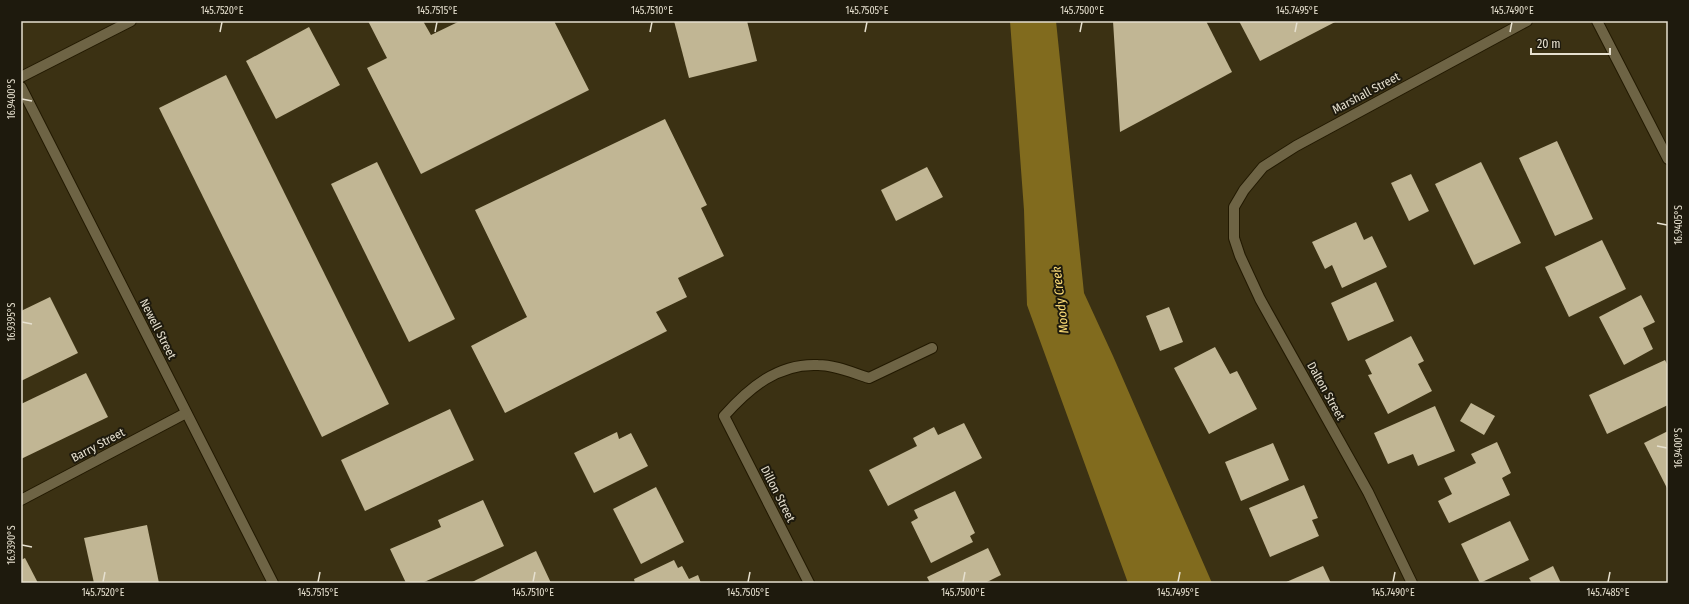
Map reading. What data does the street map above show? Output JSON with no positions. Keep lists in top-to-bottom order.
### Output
{
  "streets": {
    "street": [
      "Marshall Street",
      "Newell Street",
      "Dalton Street",
      "Barry Street",
      "Dillon Street"
    ]
  },
  "crossings": [
    ["Marshall Street", "Dalton Street"],
    ["Newell Street", "Barry Street"]
  ],
  "water": ["Moody Creek"],
  "scale_bar": "20 m",
  "coordinates": [
    "145.7520°E",
    "145.7515°E",
    "145.7510°E",
    "145.7505°E",
    "145.7500°E",
    "145.7495°E",
    "145.7490°E",
    "16.9400°S",
    "16.9405°S",
    "16.9395°S",
    "16.9390°S",
    "145.7485°E"
  ]
}
